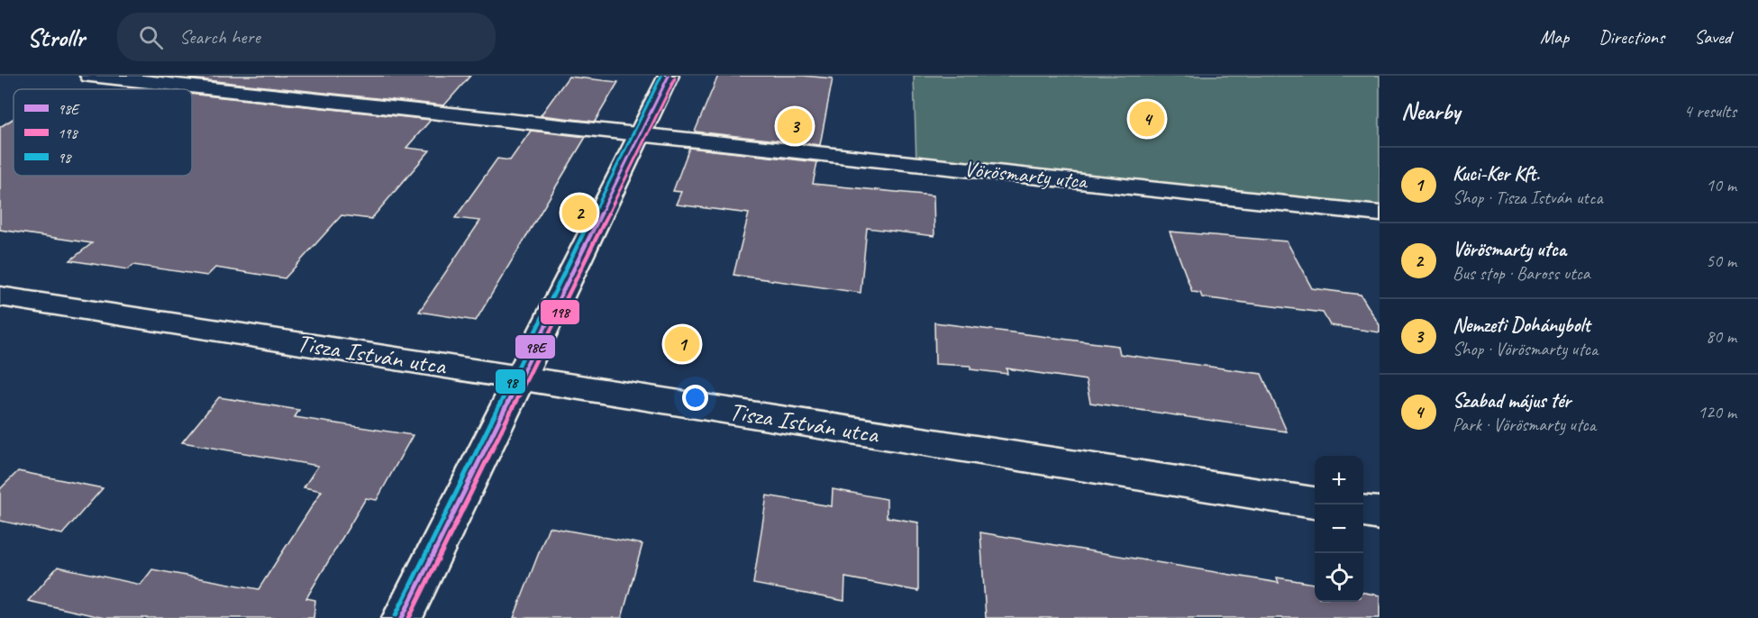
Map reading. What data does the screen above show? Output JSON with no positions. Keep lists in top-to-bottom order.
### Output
{
  "streets": {
    "street": ["Vörösmarty utca", "Tisza István utca"]
  },
  "lines": ["transit line 98E", "transit line 98", "transit line 198"],
  "legend": ["98E", "198", "98"],
  "page": {
    "header": "Strollr",
    "search": "Search here",
    "nav": ["Map", "Directions", "Saved"],
    "heading": ["Nearby", "4 results"],
    "pins": [
      "4",
      "3",
      "2",
      "1"
    ],
    "list": [
      {
        "mark": "1",
        "name": "Kuci-Ker Kft.",
        "note": "Shop · Tisza István utca",
        "value": "10 m"
      },
      {
        "mark": "2",
        "name": "Vörösmarty utca",
        "note": "Bus stop · Baross utca",
        "value": "50 m"
      },
      {
        "mark": "3",
        "name": "Nemzeti Dohánybolt",
        "note": "Shop · Vörösmarty utca",
        "value": "80 m"
      },
      {
        "mark": "4",
        "name": "Szabad május tér",
        "note": "Park · Vörösmarty utca",
        "value": "120 m"
      }
    ],
    "map_buttons": ["+", "−"]
  }
}
